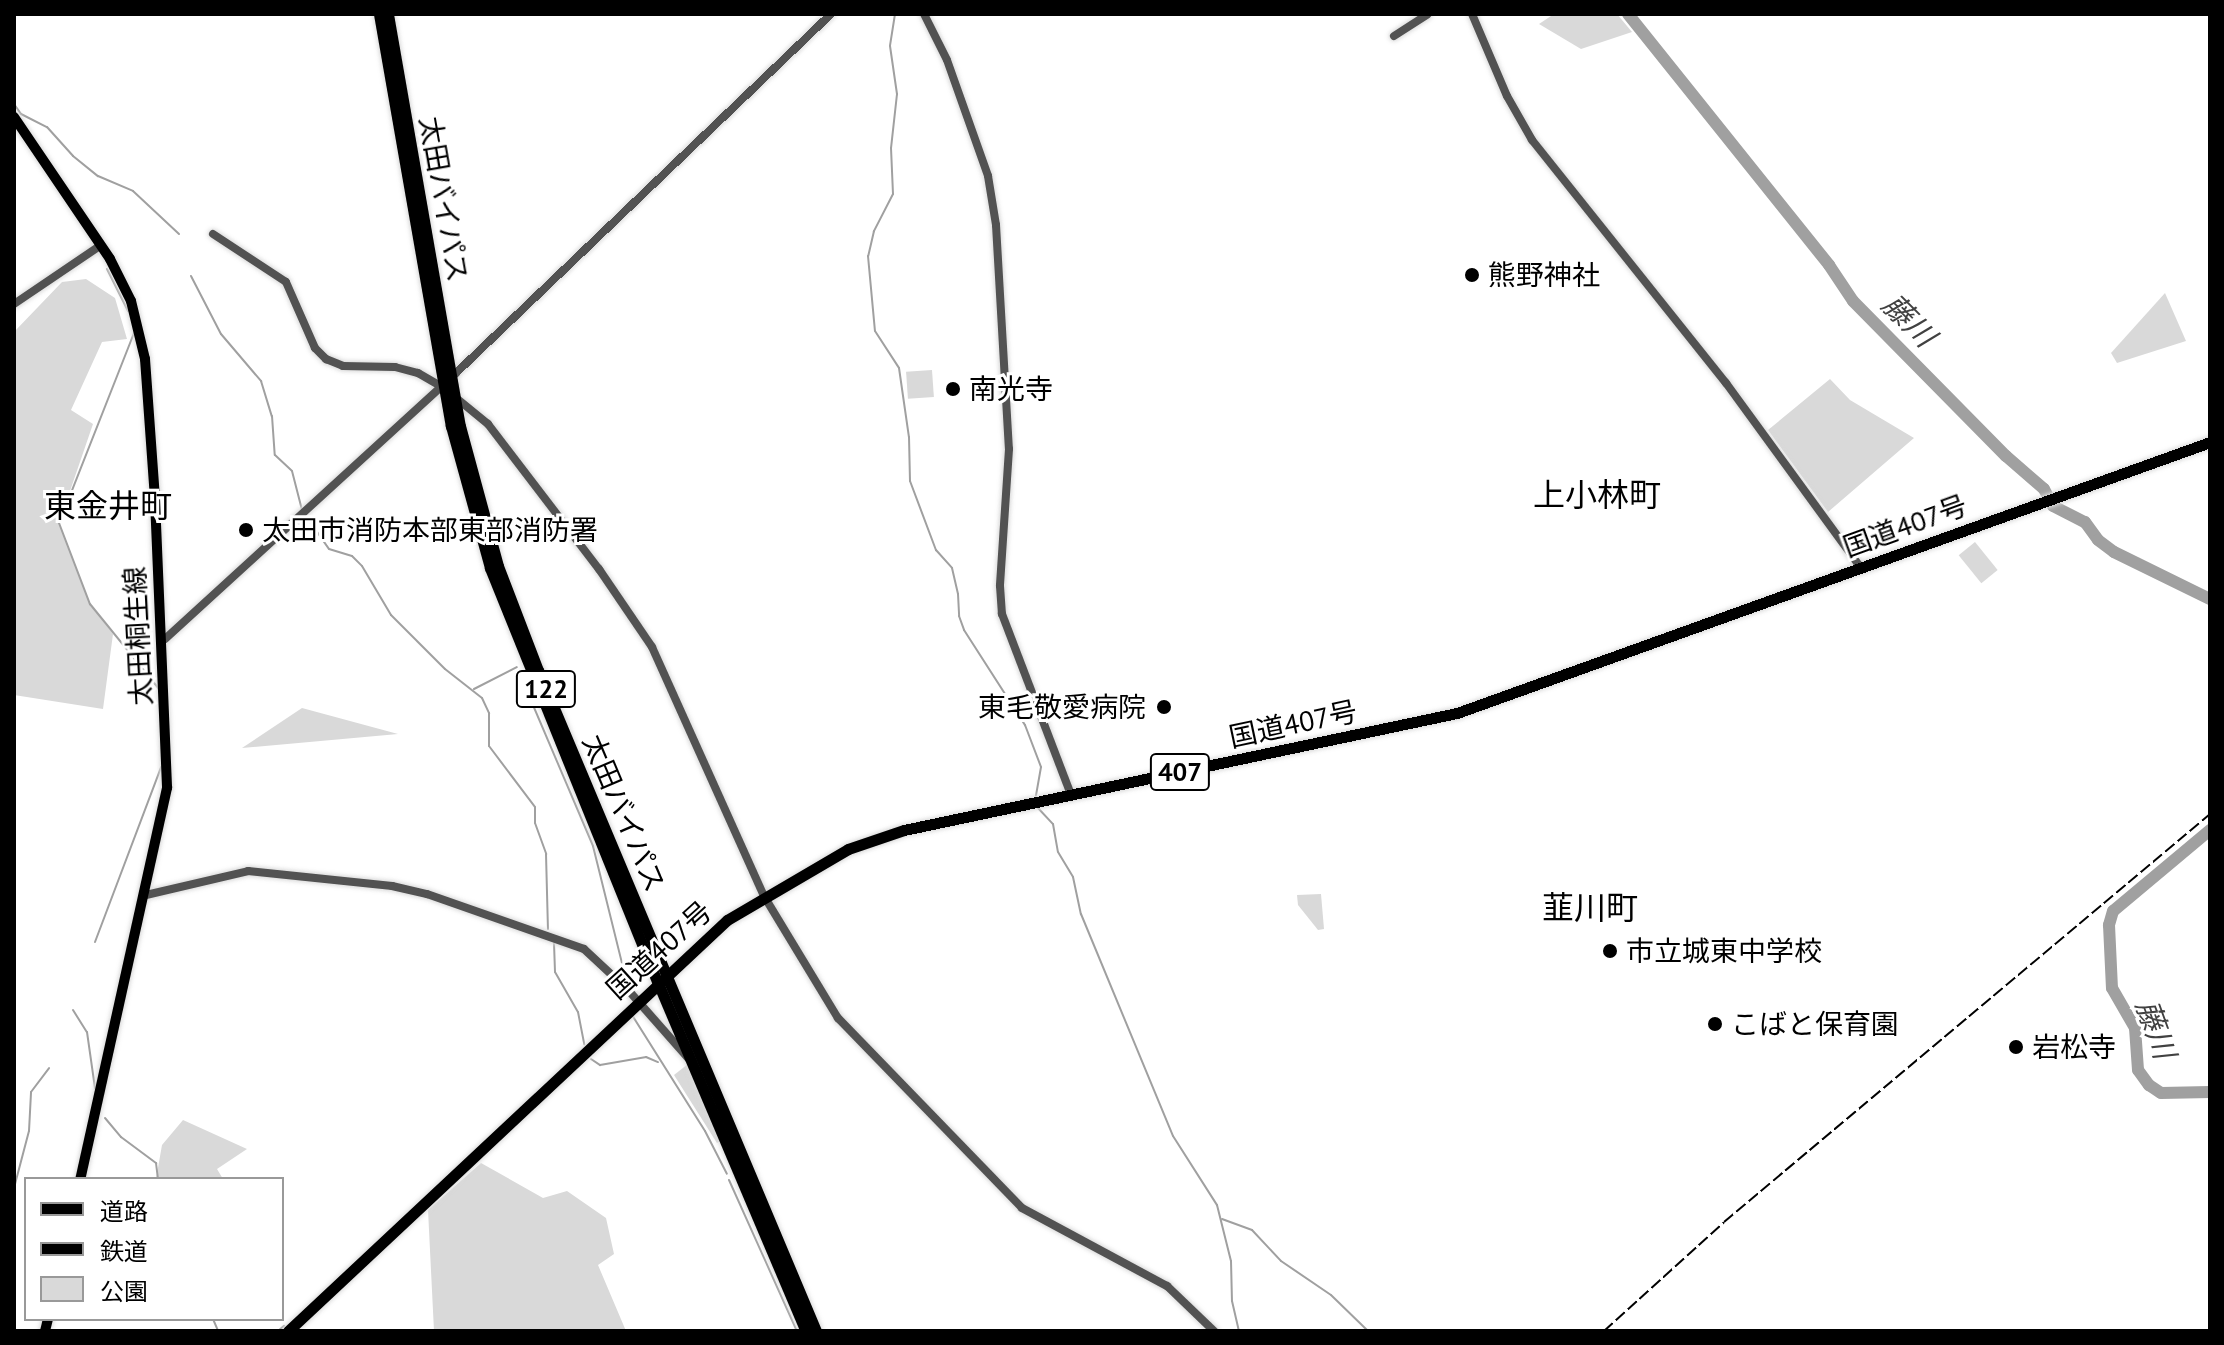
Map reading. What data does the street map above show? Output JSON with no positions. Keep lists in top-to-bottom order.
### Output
{
  "streets": {
    "highway": [
      "太田バイパス",
      "国道407号",
      "122",
      "407"
    ],
    "main road": ["太田桐生線"]
  },
  "crossings": [
    ["太田バイパス", "国道407号"]
  ],
  "districts": ["上小林町", "東金井町", "韮川町"],
  "water": ["藤川"],
  "places": [
    "熊野神社",
    "南光寺",
    "太田市消防本部東部消防署",
    "東毛敬愛病院",
    "市立城東中学校",
    "こばと保育園",
    "岩松寺"
  ],
  "legend": ["道路", "鉄道", "公園"]
}
